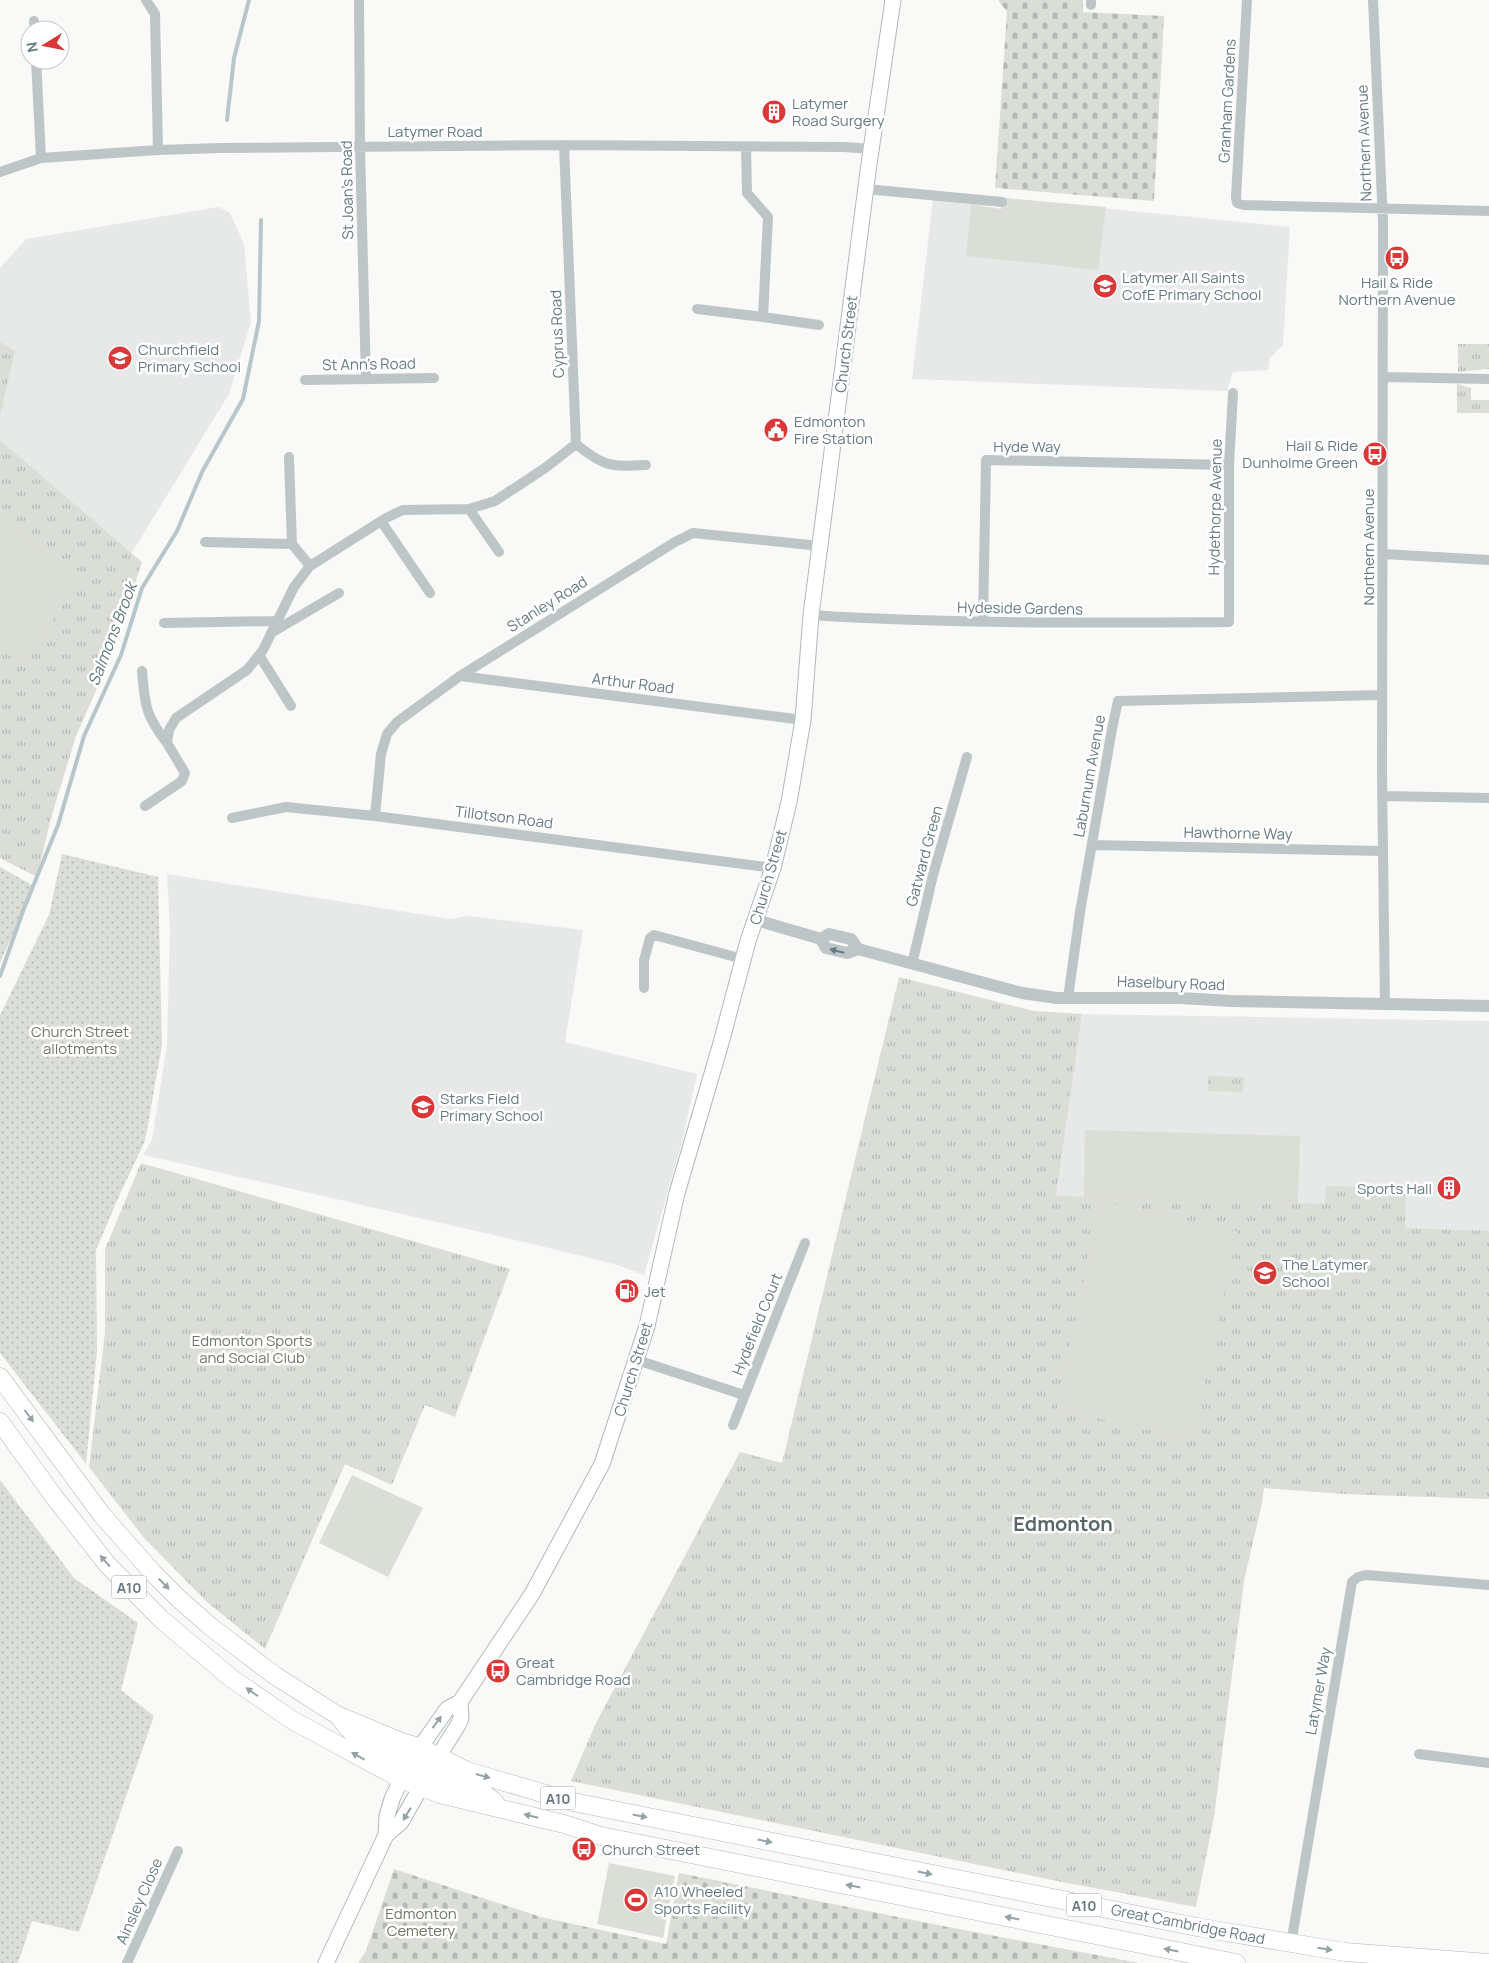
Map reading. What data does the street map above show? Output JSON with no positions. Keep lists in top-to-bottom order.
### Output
{
  "streets": {
    "highway": ["A10", "Great Cambridge Road"],
    "main road": ["Church Street"],
    "street": [
      "Granham Gardens",
      "Latymer Road",
      "Northern Avenue",
      "St Joan's Road",
      "Cyprus Road",
      "St Ann's Road",
      "Hyde Way",
      "Hydethorpe Avenue",
      "Stanley Road",
      "Hydeside Gardens",
      "Arthur Road",
      "Laburnum Avenue",
      "Tillotson Road",
      "Hawthorne Way",
      "Gatward Green",
      "Haselbury Road",
      "Hydefield Court",
      "Latymer Way",
      "Ainsley Close"
    ]
  },
  "crossings": [
    ["Granham Gardens", "Northern Avenue"],
    ["Latymer Road", "St Joan's Road"],
    ["Latymer Road", "Cyprus Road"],
    ["Latymer Road", "Church Street"],
    ["Northern Avenue", "Laburnum Avenue"],
    ["Northern Avenue", "Hawthorne Way"],
    ["Northern Avenue", "Haselbury Road"],
    ["St Joan's Road", "St Ann's Road"],
    ["Church Street", "Stanley Road"],
    ["Church Street", "Hydeside Gardens"],
    ["Church Street", "Arthur Road"],
    ["Church Street", "Tillotson Road"],
    ["Church Street", "Haselbury Road"],
    ["Church Street", "Hydefield Court"],
    ["Church Street", "A10"],
    ["Church Street", "Great Cambridge Road"],
    ["Hyde Way", "Hydethorpe Avenue"],
    ["Hyde Way", "Hydeside Gardens"],
    ["Hydethorpe Avenue", "Hydeside Gardens"],
    ["Stanley Road", "Arthur Road"],
    ["Stanley Road", "Tillotson Road"],
    ["Laburnum Avenue", "Hawthorne Way"],
    ["Laburnum Avenue", "Haselbury Road"],
    ["Gatward Green", "Haselbury Road"],
    ["A10", "Great Cambridge Road"],
    ["Latymer Way", "Great Cambridge Road"]
  ],
  "districts": ["Edmonton"],
  "water": ["Salmons Brook"],
  "parks": ["Church Street allotments", "Edmonton Sports and Social Club", "Edmonton Cemetery"],
  "places": {
    "building": ["Latymer Road Surgery", "Sports Hall"],
    "bus stop": [
      "Hail & Ride Northern Avenue",
      "Hail & Ride Dunholme Green",
      "Great Cambridge Road",
      "Church Street"
    ],
    "school or university": [
      "Latymer All Saints CofE Primary School",
      "Churchfield Primary School",
      "Starks Field Primary School",
      "The Latymer School"
    ],
    "public building": ["Edmonton Fire Station"],
    "fuel station": ["Jet"],
    "sports": ["A10 Wheeled Sports Facility"]
  },
  "north": "left"
}
